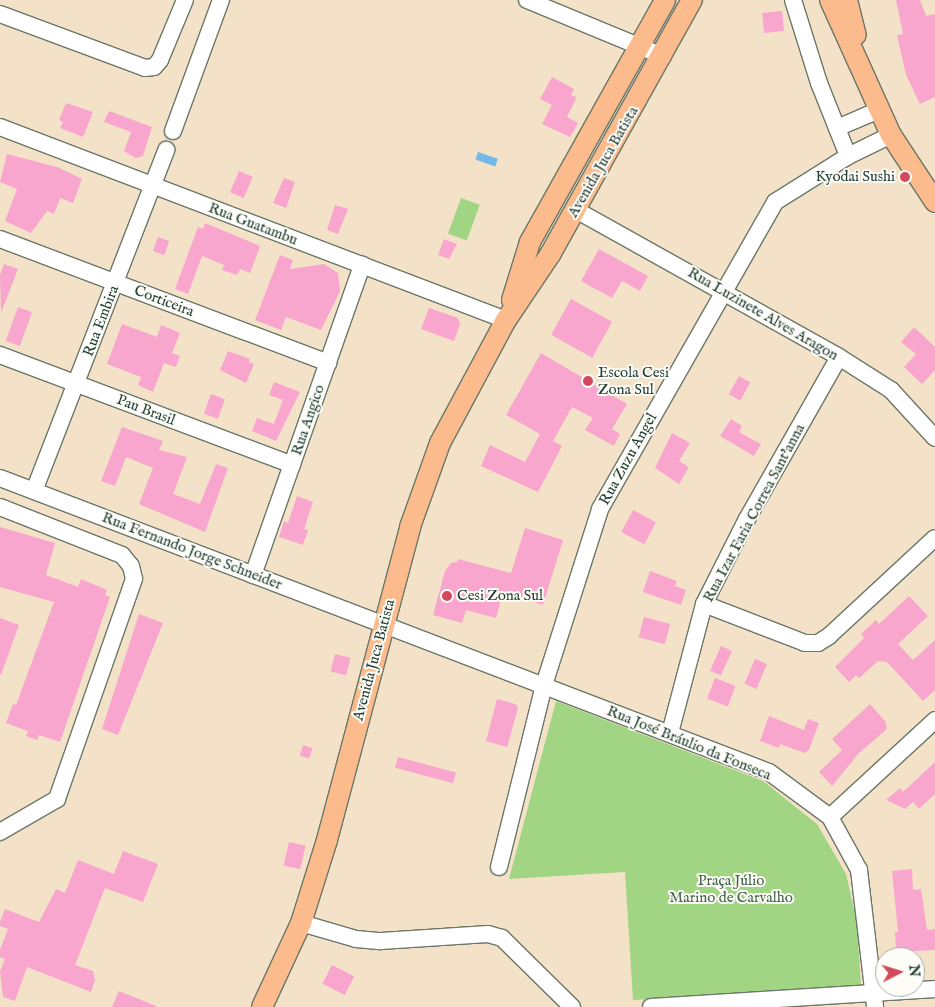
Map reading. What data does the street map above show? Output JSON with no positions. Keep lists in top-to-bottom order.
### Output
{
  "streets": {
    "main road": ["Avenida Juca Batista"],
    "street": [
      "Rua Guatambu",
      "Corticeira",
      "Rua Luzinete Alves Aragon",
      "Rua Embira",
      "Pau Brasil",
      "Rua Angico",
      "Rua Zuzu Angel",
      "Rua Izar Faria Correa Sant'anna",
      "Rua Fernando Jorge Schneider",
      "Rua José Bráulio da Fonseca"
    ]
  },
  "crossings": [
    ["Avenida Juca Batista", "Rua Guatambu"],
    ["Avenida Juca Batista", "Rua Luzinete Alves Aragon"],
    ["Avenida Juca Batista", "Rua Fernando Jorge Schneider"],
    ["Avenida Juca Batista", "Rua José Bráulio da Fonseca"],
    ["Rua Guatambu", "Rua Embira"],
    ["Rua Guatambu", "Rua Angico"],
    ["Corticeira", "Rua Embira"],
    ["Corticeira", "Rua Angico"],
    ["Rua Luzinete Alves Aragon", "Rua Zuzu Angel"],
    ["Rua Luzinete Alves Aragon", "Rua Izar Faria Correa Sant'anna"],
    ["Rua Embira", "Pau Brasil"],
    ["Rua Embira", "Rua Fernando Jorge Schneider"],
    ["Pau Brasil", "Rua Angico"],
    ["Rua Angico", "Rua Fernando Jorge Schneider"],
    ["Rua Zuzu Angel", "Rua José Bráulio da Fonseca"],
    ["Rua Izar Faria Correa Sant'anna", "Rua José Bráulio da Fonseca"],
    ["Rua Fernando Jorge Schneider", "Rua José Bráulio da Fonseca"]
  ],
  "parks": ["Praça Júlio Marino de Carvalho"],
  "places": ["Kyodai Sushi", "Escola Cesi Zona Sul", "Cesi Zona Sul"],
  "north": "right"
}
